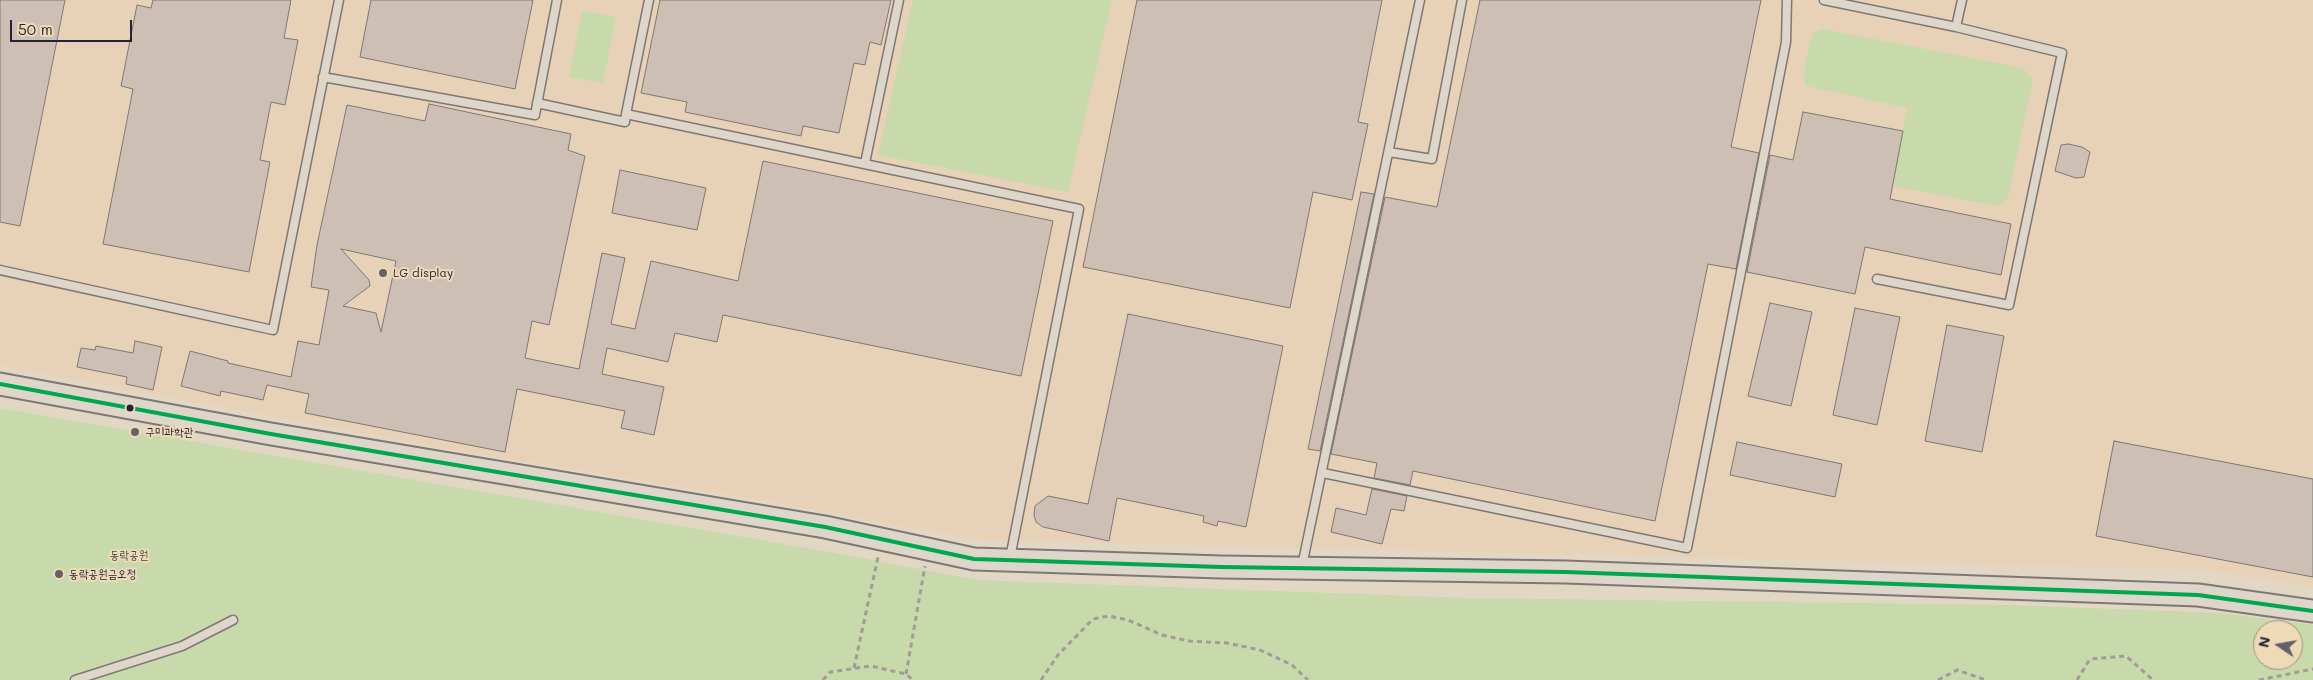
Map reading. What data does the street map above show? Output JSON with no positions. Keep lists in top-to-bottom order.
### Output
{
  "parks": ["동락공원"],
  "places": ["LG display", "구미과학관", "동락공원금오정"],
  "scale_bar": "50 m",
  "north": "left"
}
